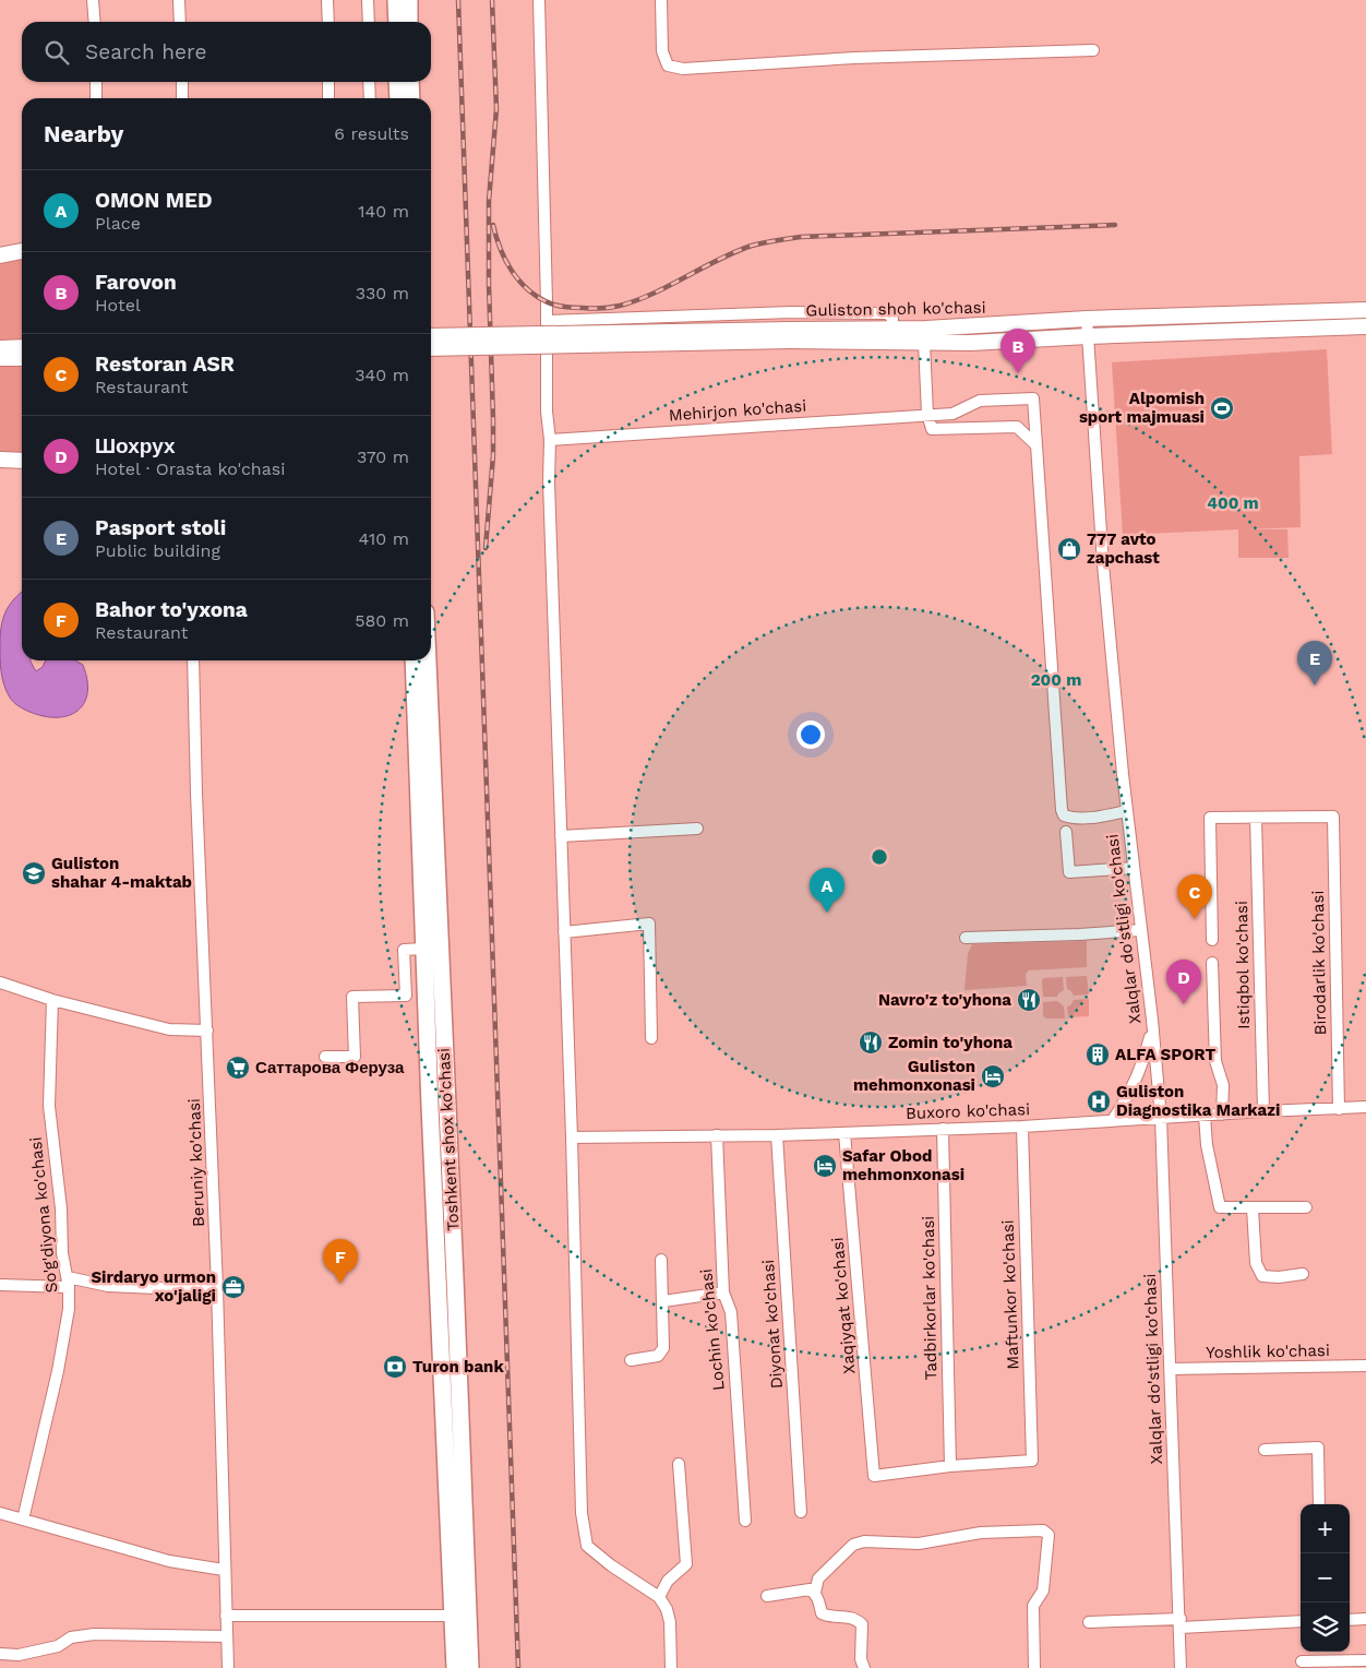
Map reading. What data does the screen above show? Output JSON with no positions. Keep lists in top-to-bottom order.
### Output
{
  "streets": {
    "highway": ["Toshkent shox ko'chasi"],
    "main road": ["Guliston shoh ko'chasi"],
    "street": [
      "Mehirjon ko'chasi",
      "Xalqlar do'stligi ko'chasi",
      "Birodarlik ko'chasi",
      "Istiqbol ko'chasi",
      "Buxoro ko'chasi",
      "Beruniy ko'chasi",
      "So'g'diyona ko'chasi",
      "Maftunkor ko'chasi",
      "Tadbirkorlar ko'chasi",
      "Xaqiyqat ko'chasi",
      "Diyonat ko'chasi",
      "Lochin ko'chasi",
      "Yoshlik ko'chasi"
    ]
  },
  "crossings": [
    ["Guliston shoh ko'chasi", "Xalqlar do'stligi ko'chasi"],
    ["Xalqlar do'stligi ko'chasi", "Buxoro ko'chasi"],
    ["Xalqlar do'stligi ko'chasi", "Yoshlik ko'chasi"],
    ["Birodarlik ko'chasi", "Istiqbol ko'chasi"],
    ["Birodarlik ko'chasi", "Buxoro ko'chasi"],
    ["Istiqbol ko'chasi", "Buxoro ko'chasi"],
    ["Buxoro ko'chasi", "Maftunkor ko'chasi"],
    ["Buxoro ko'chasi", "Tadbirkorlar ko'chasi"],
    ["Buxoro ko'chasi", "Xaqiyqat ko'chasi"],
    ["Buxoro ko'chasi", "Diyonat ko'chasi"],
    ["Buxoro ko'chasi", "Lochin ko'chasi"],
    ["Maftunkor ko'chasi", "Tadbirkorlar ko'chasi"],
    ["Maftunkor ko'chasi", "Xaqiyqat ko'chasi"],
    ["Tadbirkorlar ko'chasi", "Xaqiyqat ko'chasi"]
  ],
  "places": {
    "sports": ["Alpomish sport majmuasi"],
    "shop": ["777 avto zapchast"],
    "school or university": ["Guliston shahar 4-maktab"],
    "restaurant": ["Navro'z to'yhona", "Zomin to'yhona"],
    "building": ["ALFA SPORT"],
    "supermarket": ["Саттарова Феруза"],
    "hotel": ["Guliston mehmonxonasi", "Safar Obod mehmonxonasi"],
    "hospital": ["Guliston Diagnostika Markazi"],
    "office": ["Sirdaryo urmon xo'jaligi"],
    "bank": ["Turon bank"]
  },
  "page": {
    "search": "Search here",
    "heading": ["Nearby", "6 results"],
    "list": [
      {
        "mark": "A",
        "name": "OMON MED",
        "note": "Place",
        "value": "140 m"
      },
      {
        "mark": "B",
        "name": "Farovon",
        "note": "Hotel",
        "value": "330 m"
      },
      {
        "mark": "C",
        "name": "Restoran ASR",
        "note": "Restaurant",
        "value": "340 m"
      },
      {
        "mark": "D",
        "name": "Шохрух",
        "note": "Hotel · Orasta ko'chasi",
        "value": "370 m"
      },
      {
        "mark": "E",
        "name": "Pasport stoli",
        "note": "Public building",
        "value": "410 m"
      },
      {
        "mark": "F",
        "name": "Bahor to'yxona",
        "note": "Restaurant",
        "value": "580 m"
      }
    ],
    "pins": [
      "B",
      "E",
      "A",
      "C",
      "D",
      "F"
    ],
    "map_buttons": ["+", "−"]
  },
  "rings": ["400 m", "200 m"]
}
